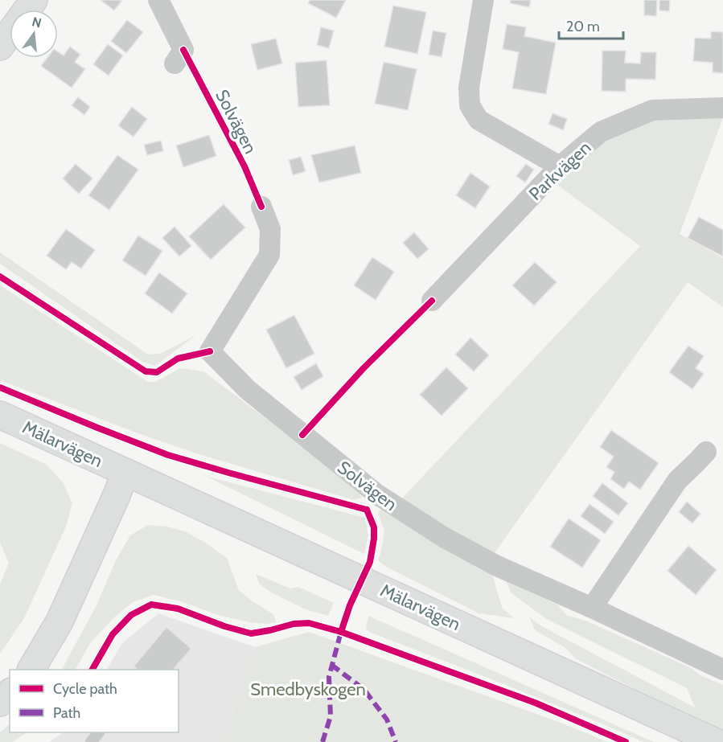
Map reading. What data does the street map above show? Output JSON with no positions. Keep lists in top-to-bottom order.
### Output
{
  "streets": {
    "main road": ["Mälarvägen"],
    "street": ["Solvägen", "Parkvägen"]
  },
  "parks": ["Smedbyskogen"],
  "legend": ["Cycle path", "Path"],
  "scale_bar": "20 m",
  "north": "top"
}
